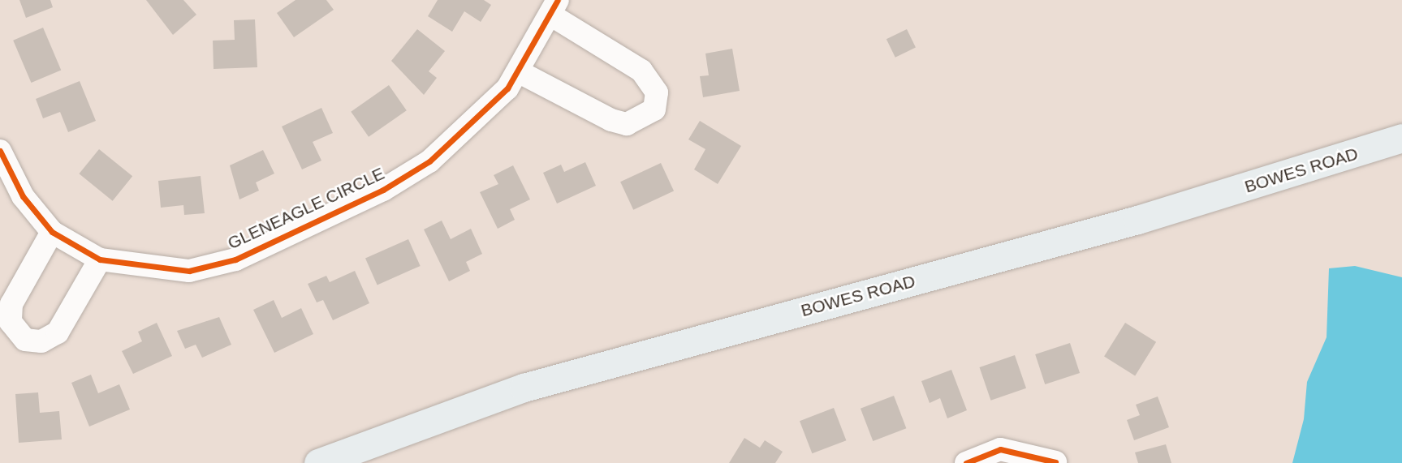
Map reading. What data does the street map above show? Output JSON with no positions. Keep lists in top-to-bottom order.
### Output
{
  "streets": {
    "main road": ["BOWES ROAD"],
    "street": ["GLENEAGLE CIRCLE"]
  }
}
